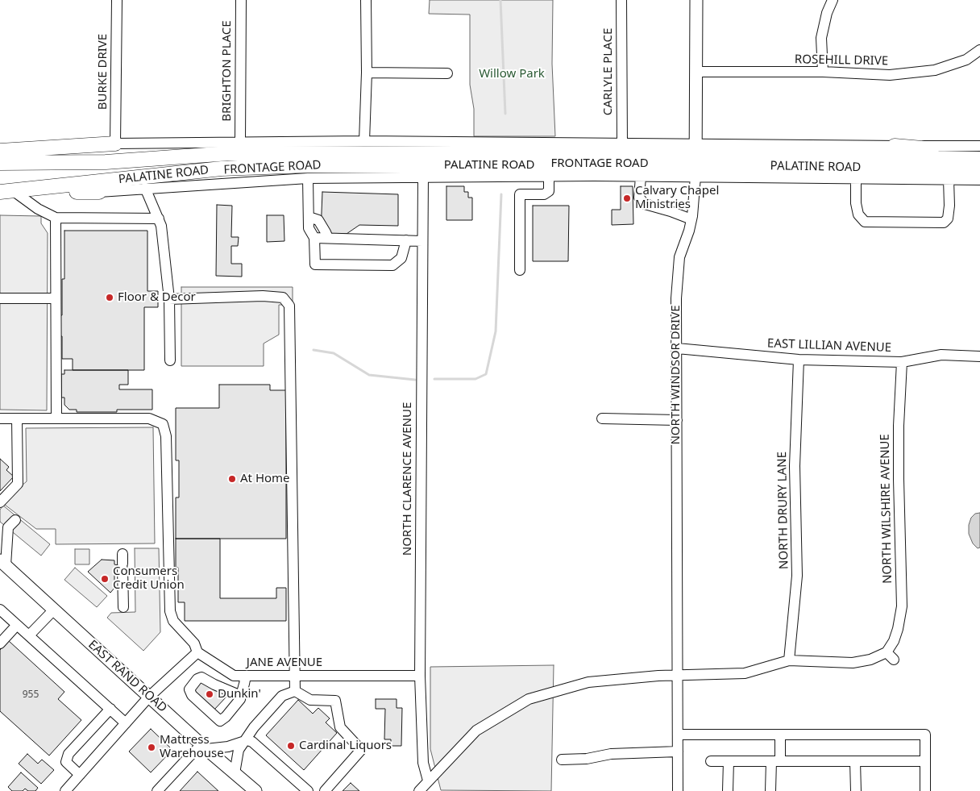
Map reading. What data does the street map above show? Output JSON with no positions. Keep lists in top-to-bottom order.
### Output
{
  "streets": {
    "highway": ["PALATINE ROAD"],
    "main road": ["NORTH WINDSOR DRIVE", "EAST RAND ROAD"],
    "street": [
      "ROSEHILL DRIVE",
      "BRIGHTON PLACE",
      "BURKE DRIVE",
      "CARLYLE PLACE",
      "FRONTAGE ROAD",
      "EAST LILLIAN AVENUE",
      "NORTH CLARENCE AVENUE",
      "NORTH WILSHIRE AVENUE",
      "NORTH DRURY LANE",
      "JANE AVENUE"
    ]
  },
  "crossings": [
    ["ROSEHILL DRIVE", "NORTH WINDSOR DRIVE"],
    ["BRIGHTON PLACE", "FRONTAGE ROAD"],
    ["BURKE DRIVE", "FRONTAGE ROAD"],
    ["CARLYLE PLACE", "FRONTAGE ROAD"],
    ["FRONTAGE ROAD", "PALATINE ROAD"],
    ["FRONTAGE ROAD", "NORTH WINDSOR DRIVE"],
    ["FRONTAGE ROAD", "NORTH CLARENCE AVENUE"],
    ["PALATINE ROAD", "NORTH WINDSOR DRIVE"],
    ["EAST LILLIAN AVENUE", "NORTH WINDSOR DRIVE"],
    ["EAST LILLIAN AVENUE", "NORTH WILSHIRE AVENUE"],
    ["EAST LILLIAN AVENUE", "NORTH DRURY LANE"],
    ["NORTH CLARENCE AVENUE", "JANE AVENUE"],
    ["NORTH WILSHIRE AVENUE", "NORTH DRURY LANE"]
  ],
  "parks": ["Willow Park"],
  "places": [
    "Calvary Chapel Ministries",
    "Floor & Decor",
    "At Home",
    "Consumers Credit Union",
    "Dunkin'",
    "Cardinal Liquors",
    "Mattress Warehouse"
  ],
  "house_numbers": ["955"]
}
